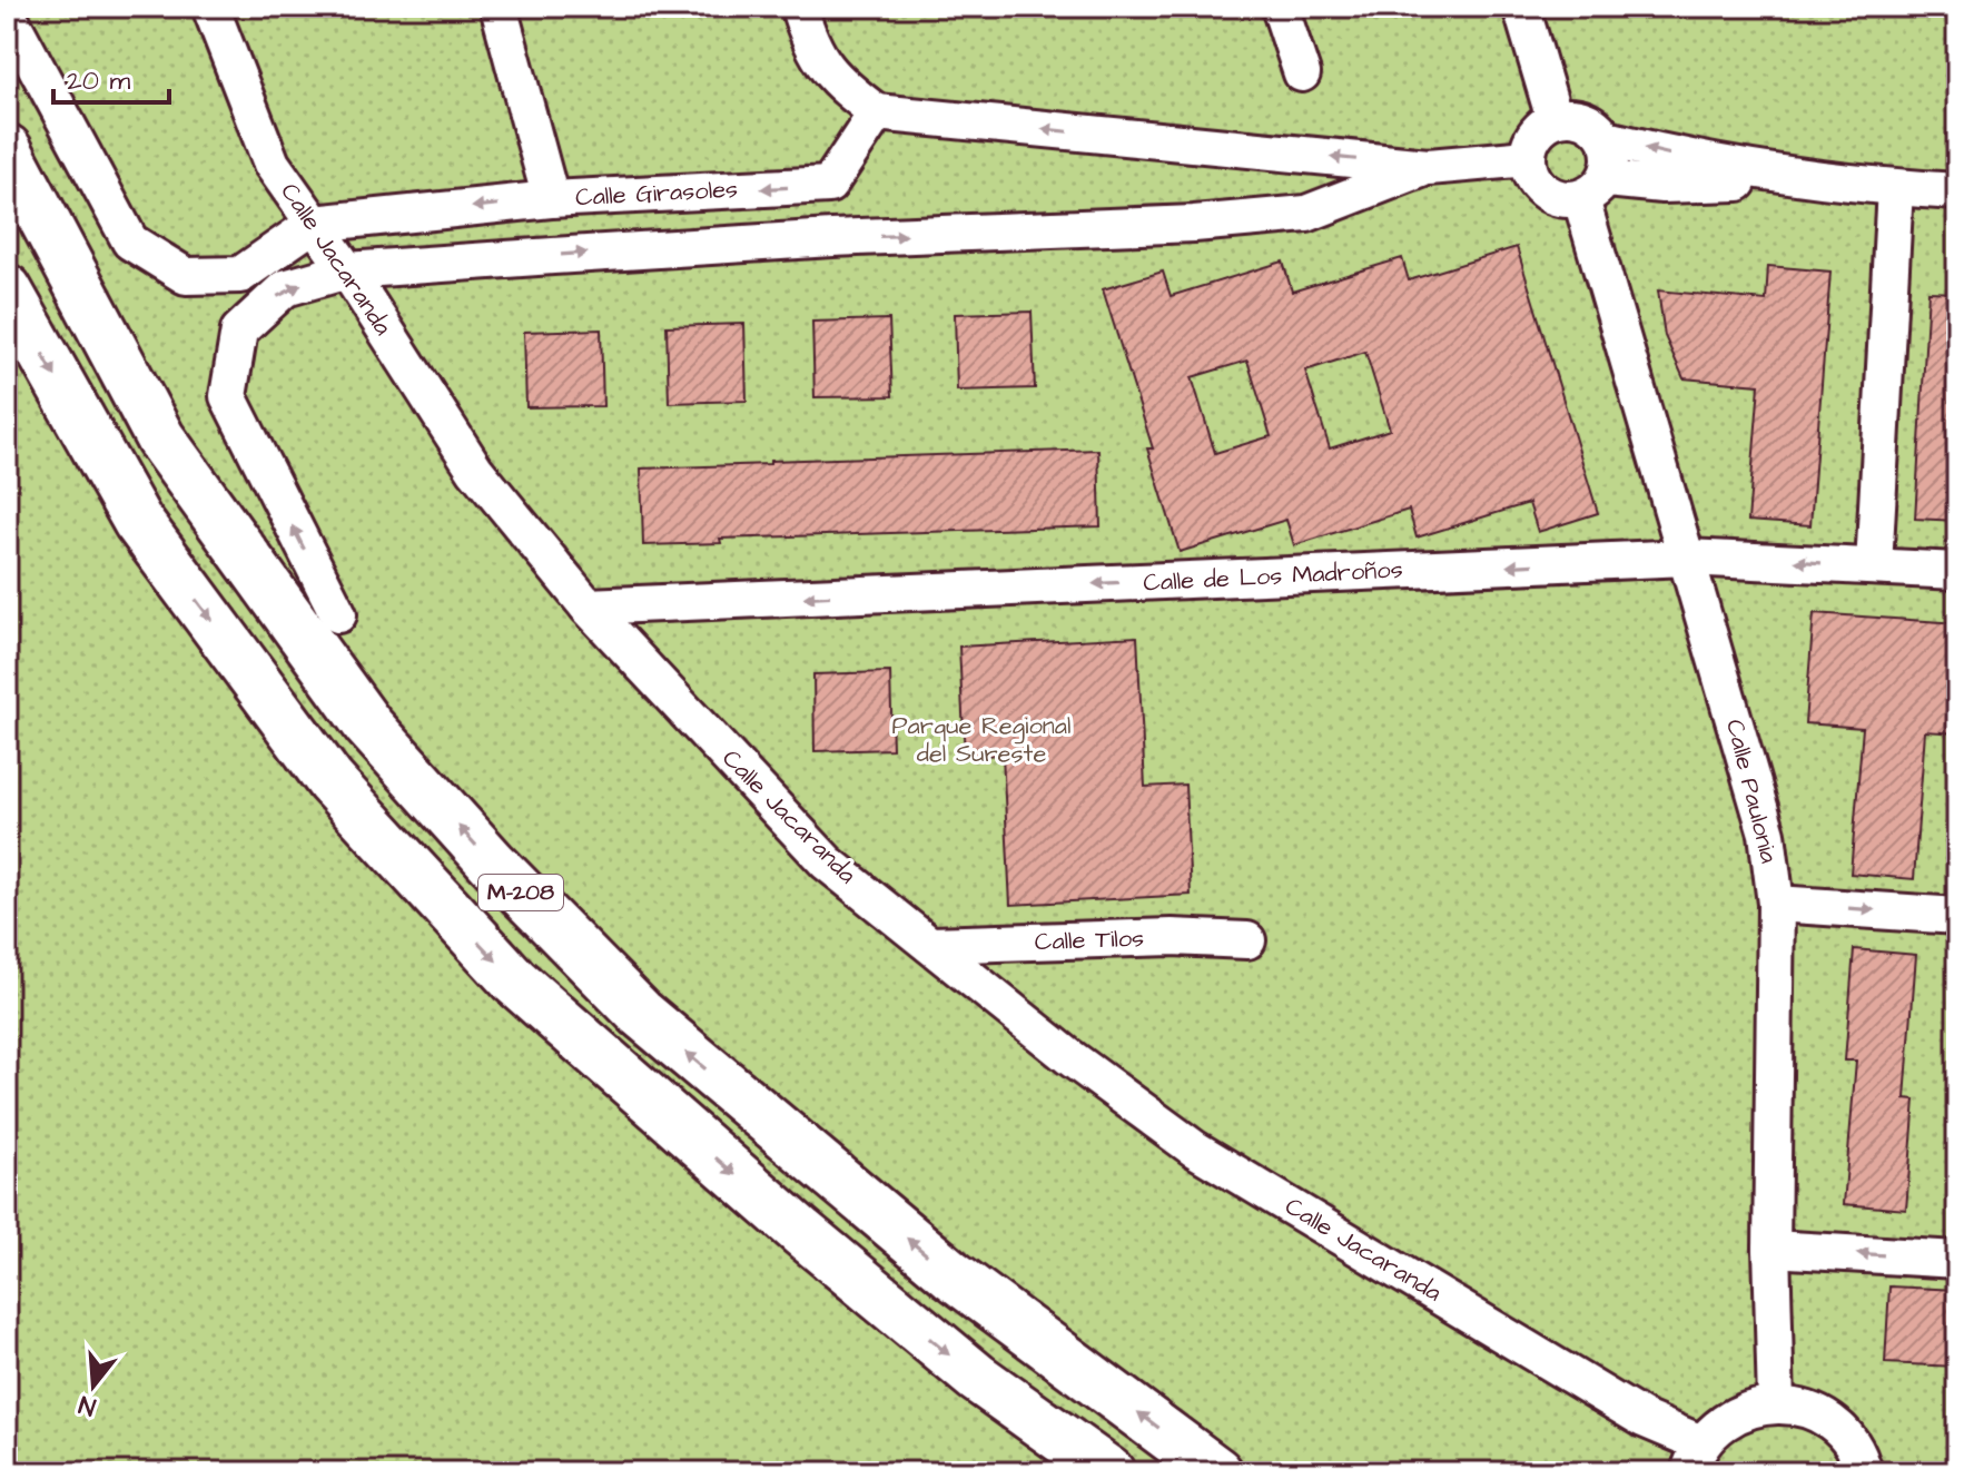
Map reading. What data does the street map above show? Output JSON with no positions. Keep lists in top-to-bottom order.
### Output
{
  "streets": {
    "main road": ["M-208"],
    "street": [
      "Calle Girasoles",
      "Calle Jacaranda",
      "Calle de Los Madroños",
      "Calle Paulonia",
      "Calle Tilos"
    ]
  },
  "crossings": [
    ["Calle Girasoles", "Calle Jacaranda"],
    ["Calle Jacaranda", "Calle de Los Madroños"],
    ["Calle Jacaranda", "Calle Tilos"],
    ["Calle de Los Madroños", "Calle Paulonia"]
  ],
  "one_way": ["Calle de Los Madroños"],
  "parks": ["Parque Regional del Sureste"],
  "scale_bar": "20 m",
  "north": "bottom"
}
